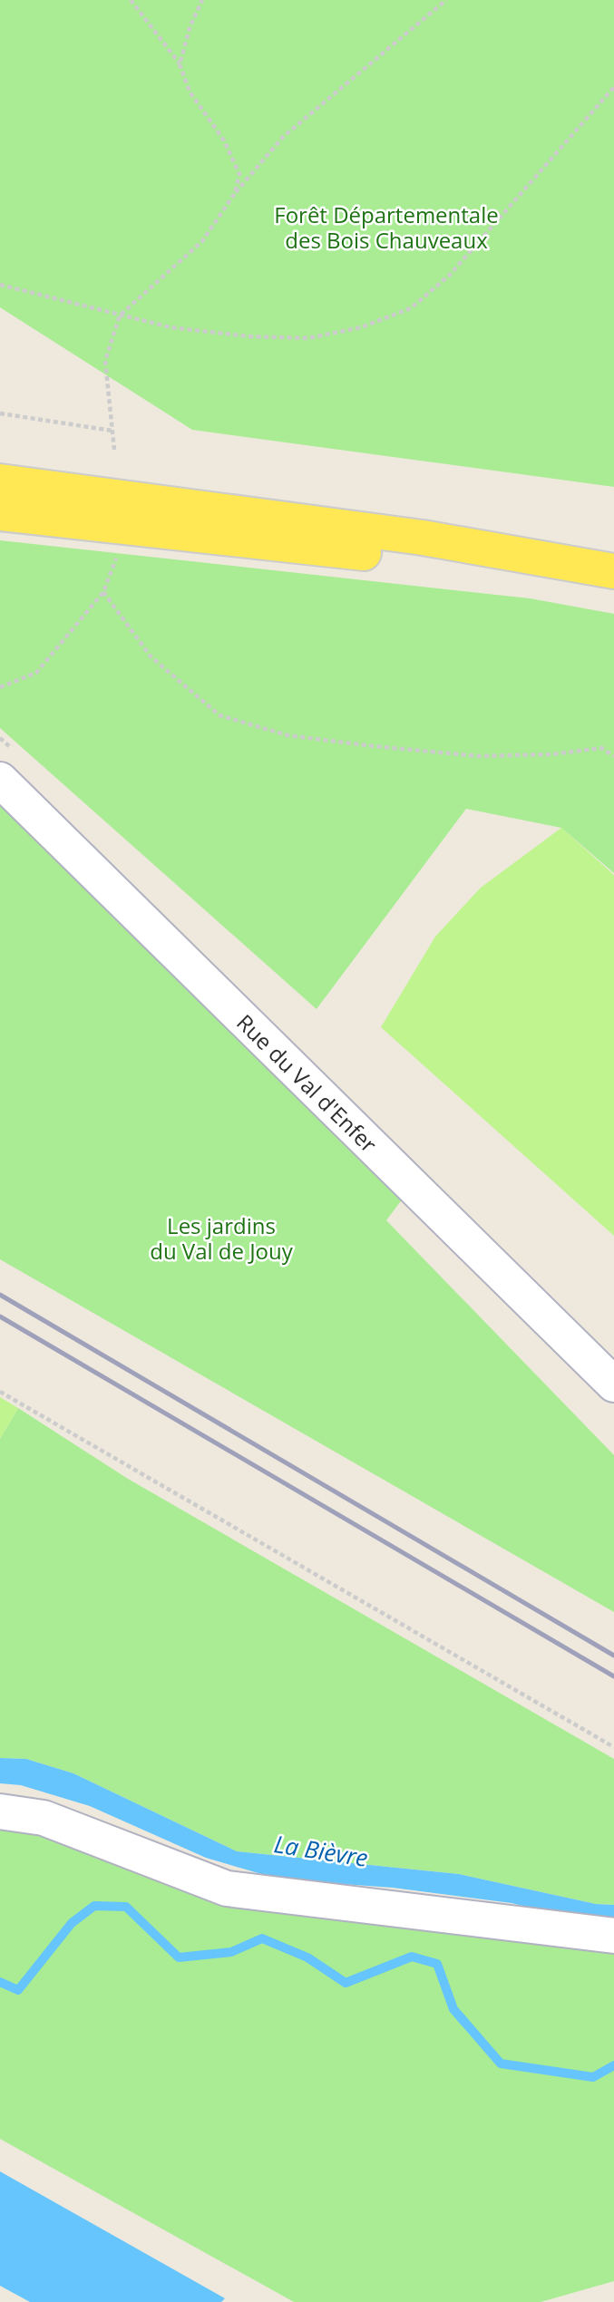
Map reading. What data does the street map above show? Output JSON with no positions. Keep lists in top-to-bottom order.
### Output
{
  "streets": {
    "street": ["Rue du Val d'Enfer"]
  },
  "water": ["La Bièvre"],
  "parks": ["Forêt Départementale des Bois Chauveaux", "Les jardins du Val de Jouy"]
}
